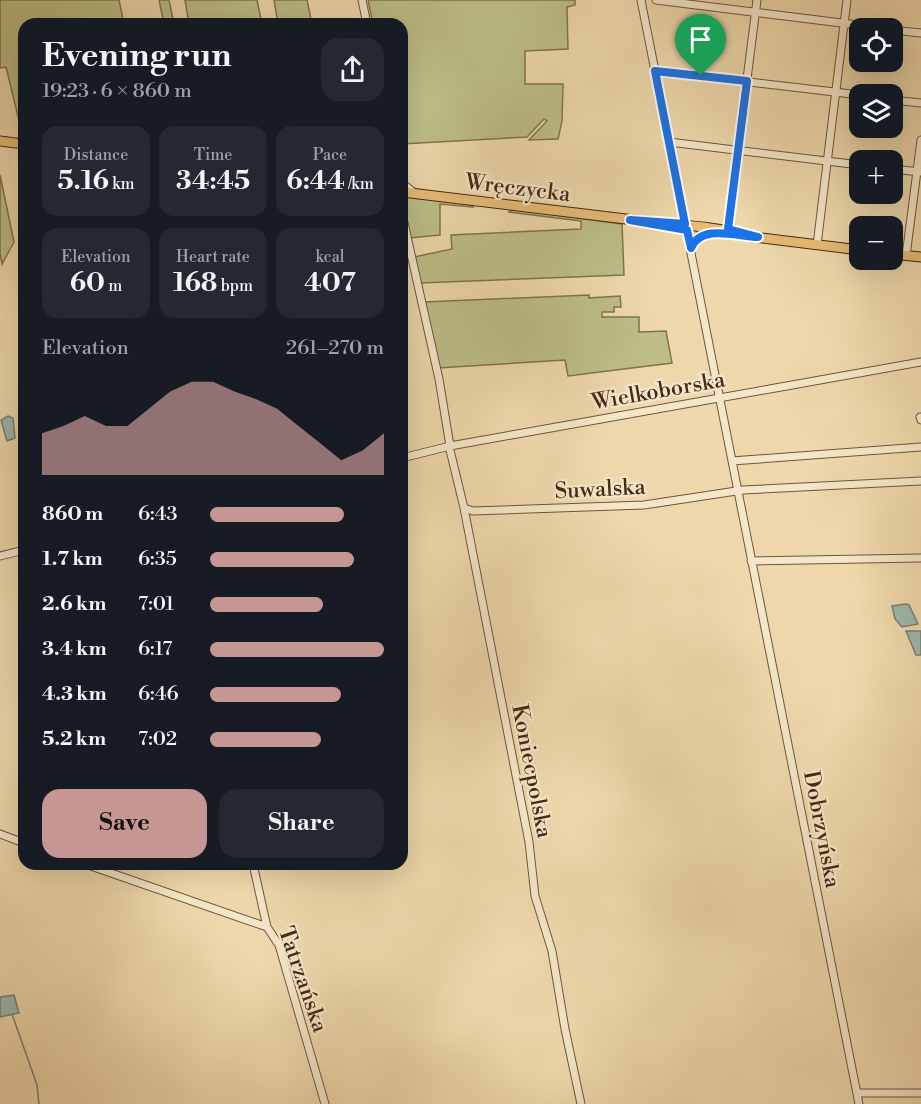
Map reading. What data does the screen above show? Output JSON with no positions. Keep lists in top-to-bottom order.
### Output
{
  "streets": {
    "main road": ["Wręczycka"],
    "street": [
      "Wielkoborska",
      "Suwalska",
      "Koniecpolska",
      "Dobrzyńska",
      "Tatrzańska"
    ]
  },
  "crossings": [
    ["Wręczycka", "Dobrzyńska"],
    ["Wielkoborska", "Koniecpolska"],
    ["Wielkoborska", "Dobrzyńska"],
    ["Suwalska", "Koniecpolska"],
    ["Suwalska", "Dobrzyńska"]
  ],
  "page": {
    "map_buttons": ["+", "−"],
    "heading": ["Evening run", "19:23 · 6 × 860 m"],
    "stats": [
      ["Distance", "5.16 km"],
      ["Time", "34:45"],
      ["Pace", "6:44 /km"],
      ["Elevation", "60 m"],
      ["Heart rate", "168 bpm"],
      ["kcal", "407"]
    ],
    "chart": ["Elevation", "261–270 m"],
    "list": [
      {
        "name": "860 m",
        "note": "6:43"
      },
      {
        "name": "1.7 km",
        "note": "6:35"
      },
      {
        "name": "2.6 km",
        "note": "7:01"
      },
      {
        "name": "3.4 km",
        "note": "6:17"
      },
      {
        "name": "4.3 km",
        "note": "6:46"
      },
      {
        "name": "5.2 km",
        "note": "7:02"
      }
    ],
    "buttons": ["Save", "Share"]
  }
}
